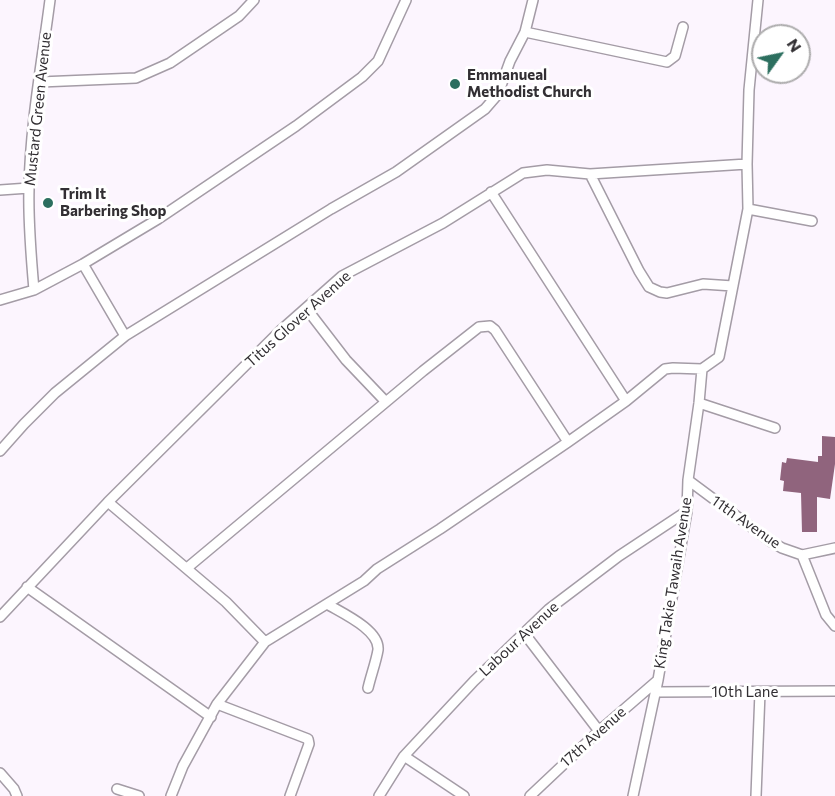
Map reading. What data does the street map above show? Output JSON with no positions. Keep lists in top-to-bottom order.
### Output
{
  "streets": {
    "street": [
      "Mustard Green Avenue",
      "Titus Glover Avenue",
      "11th Avenue",
      "King Takie Tawaih Avenue",
      "Labour Avenue",
      "10th Lane",
      "17th Avenue"
    ]
  },
  "crossings": [
    ["11th Avenue", "King Takie Tawaih Avenue"],
    ["King Takie Tawaih Avenue", "Labour Avenue"],
    ["King Takie Tawaih Avenue", "10th Lane"],
    ["King Takie Tawaih Avenue", "17th Avenue"]
  ],
  "places": ["Emmanueal Methodist Church", "Trim It Barbering Shop"],
  "north": "top right"
}
